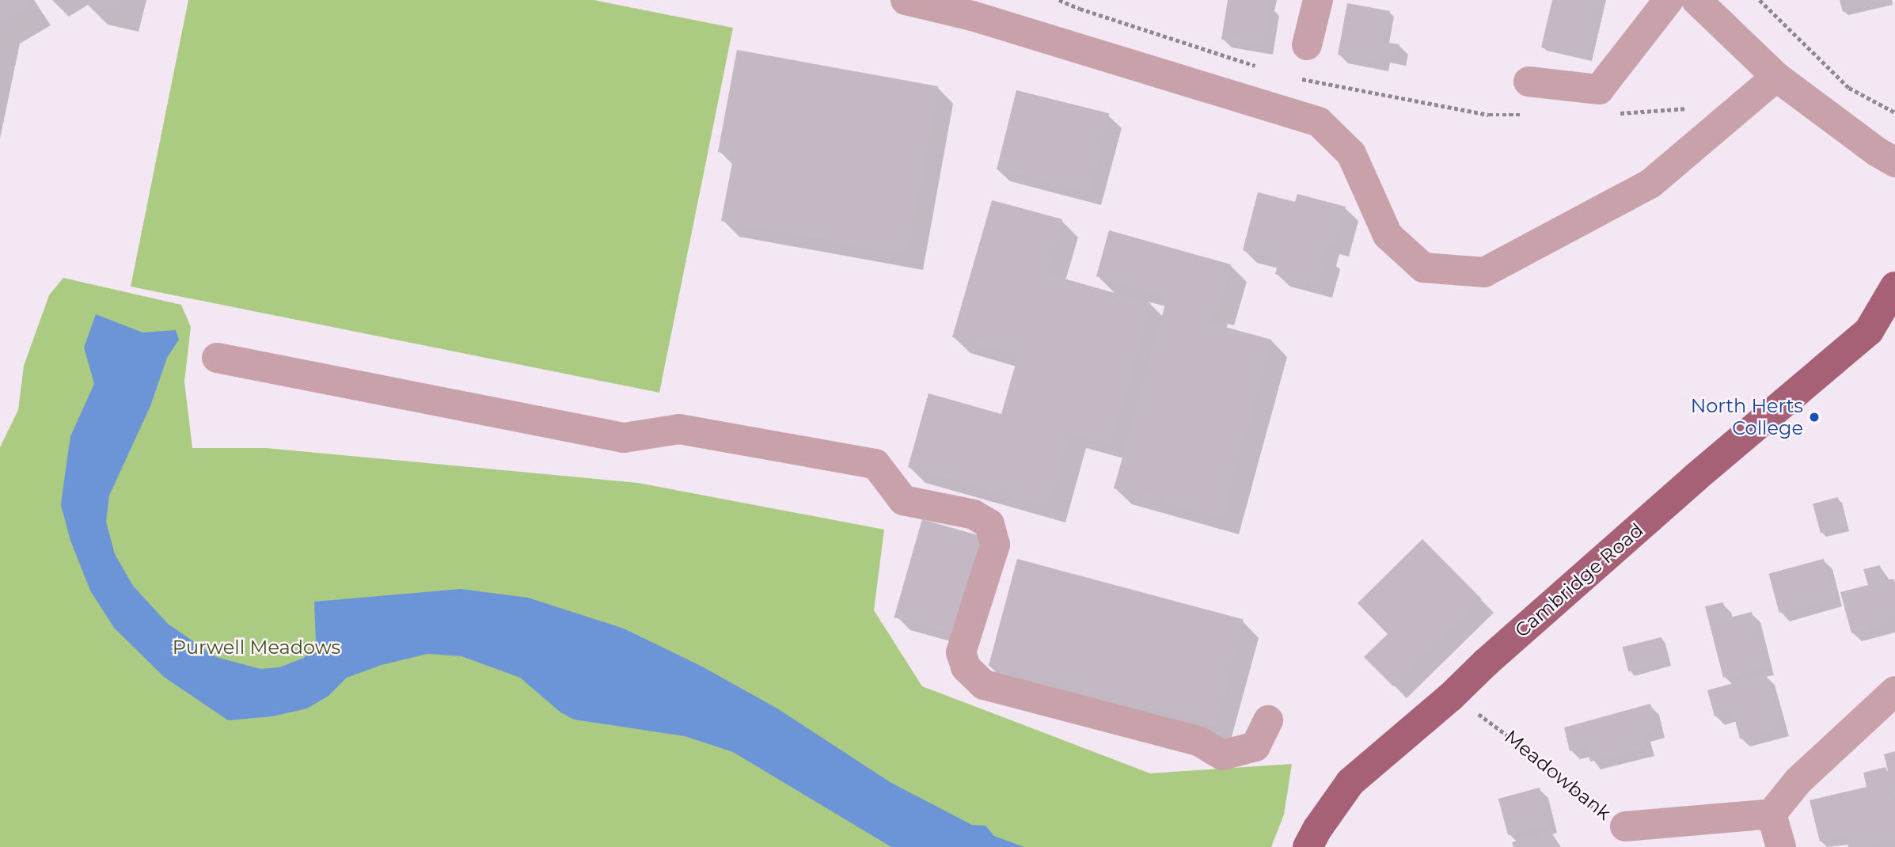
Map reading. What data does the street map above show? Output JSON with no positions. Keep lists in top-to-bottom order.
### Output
{
  "streets": {
    "main road": ["Cambridge Road"],
    "street": ["Meadowbank"]
  },
  "crossings": [
    ["Cambridge Road", "Meadowbank"]
  ],
  "parks": ["Purwell Meadows"],
  "places": ["North Herts College"]
}
